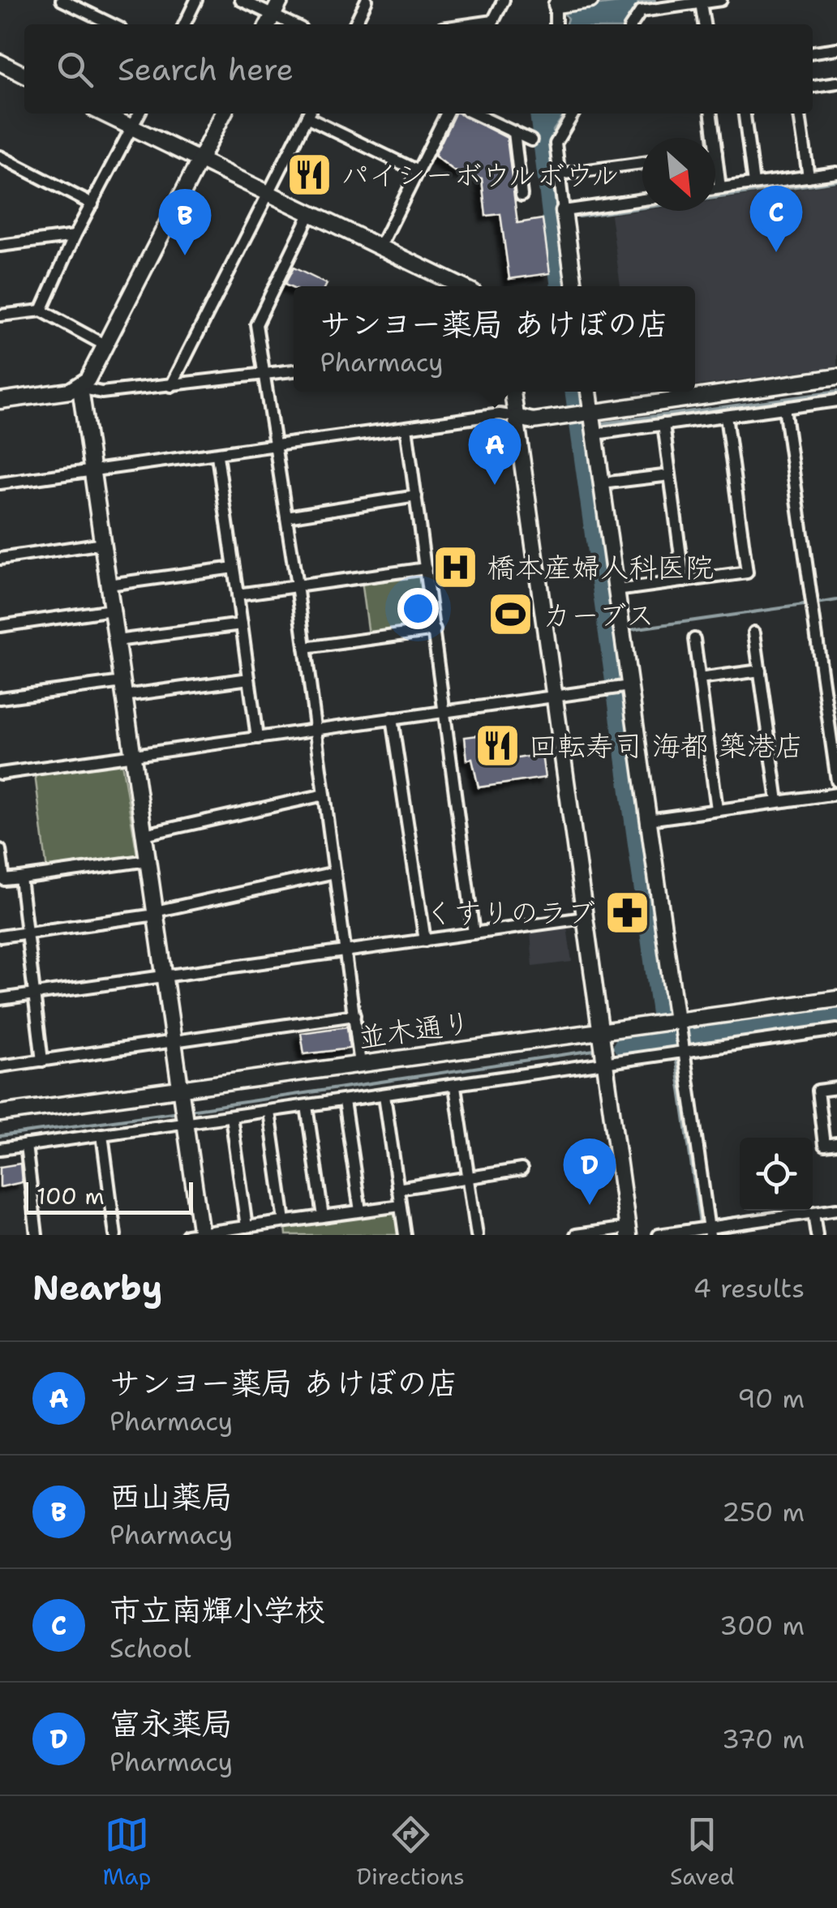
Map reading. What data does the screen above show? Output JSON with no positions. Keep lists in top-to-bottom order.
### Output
{
  "streets": {
    "street": ["並木通り"]
  },
  "places": {
    "restaurant": ["パイシーボウルボウル", "回転寿司 海都 築港店"],
    "hospital": ["橋本産婦人科医院"],
    "sports": ["カーブス"],
    "pharmacy": ["くすりのラブ"]
  },
  "scale_bar": "100 m",
  "north": "bottom right",
  "page": {
    "search": "Search here",
    "pins": [
      "C",
      "B",
      "A",
      "D"
    ],
    "popup": ["サンヨー薬局 あけぼの店", "Pharmacy"],
    "scale": "100 m",
    "heading": ["Nearby", "4 results"],
    "list": [
      {
        "mark": "A",
        "name": "サンヨー薬局 あけぼの店",
        "note": "Pharmacy",
        "value": "90 m"
      },
      {
        "mark": "B",
        "name": "西山薬局",
        "note": "Pharmacy",
        "value": "250 m"
      },
      {
        "mark": "C",
        "name": "市立南輝小学校",
        "note": "School",
        "value": "300 m"
      },
      {
        "mark": "D",
        "name": "富永薬局",
        "note": "Pharmacy",
        "value": "370 m"
      }
    ],
    "nav": ["Map", "Directions", "Saved"]
  }
}
